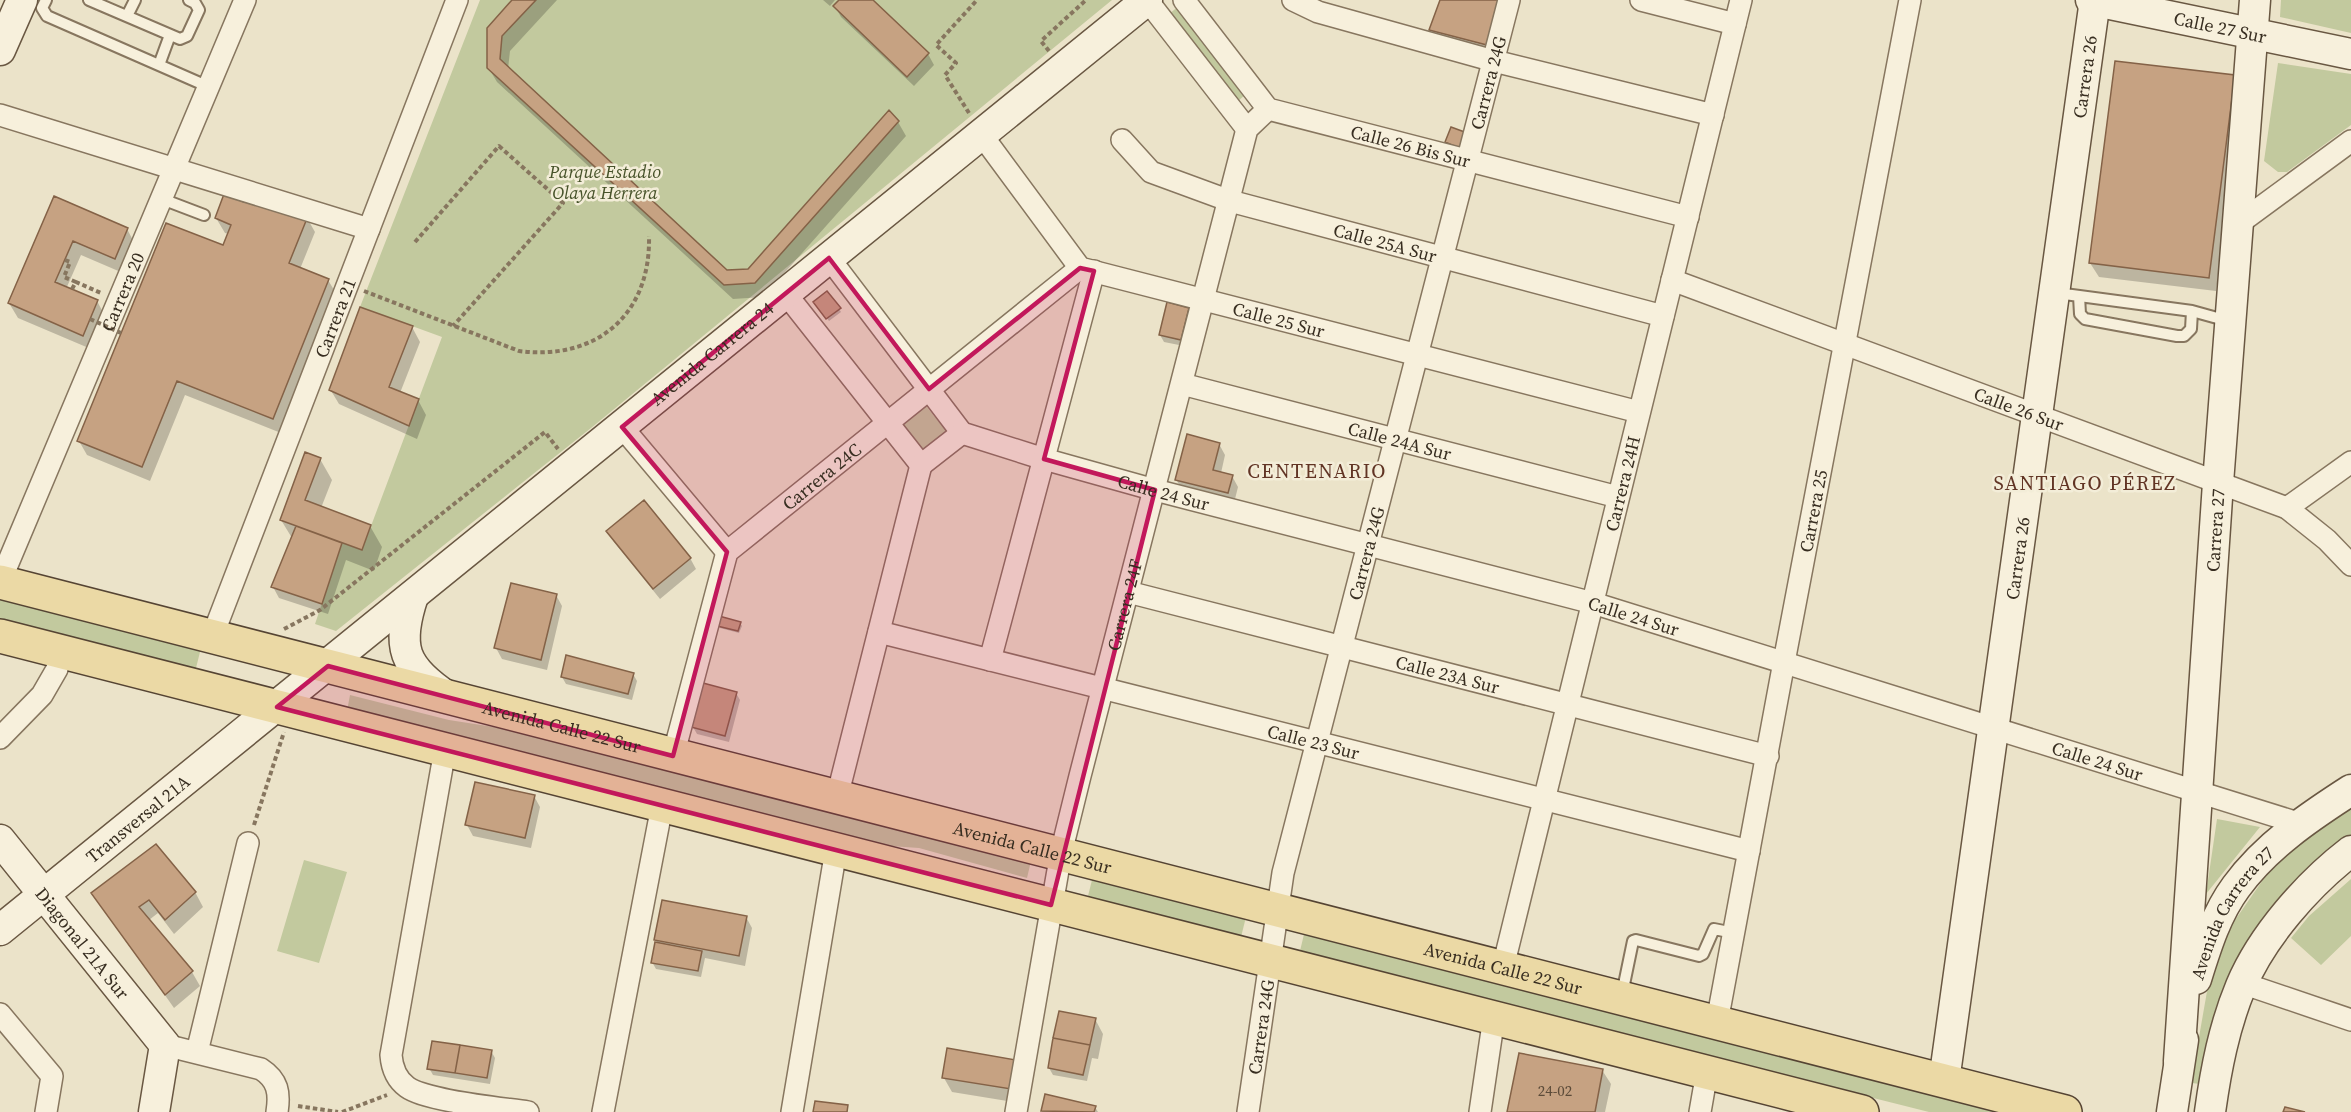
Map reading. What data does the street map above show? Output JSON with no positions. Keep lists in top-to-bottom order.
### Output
{
  "streets": {
    "main road": [
      "Calle 27 Sur",
      "Carrera 26",
      "Avenida Carrera 24",
      "Carrera 27",
      "Avenida Calle 22 Sur",
      "Transversal 21A",
      "Avenida Carrera 27",
      "Diagonal 21A Sur"
    ],
    "street": [
      "Carrera 24G",
      "Calle 26 Bis Sur",
      "Calle 25A Sur",
      "Carrera 20",
      "Carrera 21",
      "Calle 25 Sur",
      "Calle 26 Sur",
      "Calle 24A Sur",
      "Carrera 24C",
      "Carrera 24H",
      "Calle 24 Sur",
      "Carrera 25",
      "Carrera 24F",
      "Calle 23A Sur",
      "Calle 23 Sur"
    ]
  },
  "crossings": [
    ["Calle 27 Sur", "Carrera 26"],
    ["Calle 27 Sur", "Carrera 27"],
    ["Carrera 26", "Calle 26 Sur"],
    ["Carrera 26", "Calle 24 Sur"],
    ["Carrera 26", "Avenida Calle 22 Sur"],
    ["Carrera 24G", "Calle 26 Bis Sur"],
    ["Carrera 24G", "Calle 25A Sur"],
    ["Carrera 24G", "Calle 25 Sur"],
    ["Carrera 24G", "Calle 24A Sur"],
    ["Carrera 24G", "Calle 24 Sur"],
    ["Carrera 24G", "Calle 23A Sur"],
    ["Carrera 24G", "Avenida Calle 22 Sur"],
    ["Carrera 24G", "Calle 23 Sur"],
    ["Calle 26 Bis Sur", "Carrera 24H"],
    ["Calle 25A Sur", "Carrera 24H"],
    ["Calle 25A Sur", "Carrera 24F"],
    ["Carrera 20", "Avenida Calle 22 Sur"],
    ["Carrera 21", "Avenida Calle 22 Sur"],
    ["Calle 25 Sur", "Carrera 24C"],
    ["Calle 25 Sur", "Carrera 24H"],
    ["Calle 25 Sur", "Carrera 24F"],
    ["Avenida Carrera 24", "Avenida Calle 22 Sur"],
    ["Avenida Carrera 24", "Transversal 21A"],
    ["Calle 26 Sur", "Carrera 24H"],
    ["Calle 26 Sur", "Carrera 25"],
    ["Calle 26 Sur", "Carrera 27"],
    ["Calle 24A Sur", "Carrera 24H"],
    ["Calle 24A Sur", "Carrera 24F"],
    ["Carrera 24H", "Calle 24 Sur"],
    ["Carrera 24H", "Calle 23A Sur"],
    ["Carrera 24H", "Avenida Calle 22 Sur"],
    ["Carrera 24H", "Calle 23 Sur"],
    ["Calle 24 Sur", "Carrera 25"],
    ["Calle 24 Sur", "Carrera 27"],
    ["Calle 24 Sur", "Carrera 24F"],
    ["Calle 24 Sur", "Avenida Carrera 27"],
    ["Carrera 25", "Calle 23A Sur"],
    ["Carrera 25", "Avenida Calle 22 Sur"],
    ["Carrera 25", "Calle 23 Sur"],
    ["Carrera 27", "Avenida Carrera 27"],
    ["Carrera 24F", "Calle 23A Sur"],
    ["Carrera 24F", "Avenida Calle 22 Sur"],
    ["Carrera 24F", "Calle 23 Sur"],
    ["Transversal 21A", "Diagonal 21A Sur"]
  ],
  "districts": ["CENTENARIO", "SANTIAGO PÉREZ"],
  "parks": ["Parque Estadio Olaya Herrera"],
  "house_numbers": ["24-02"]
}
